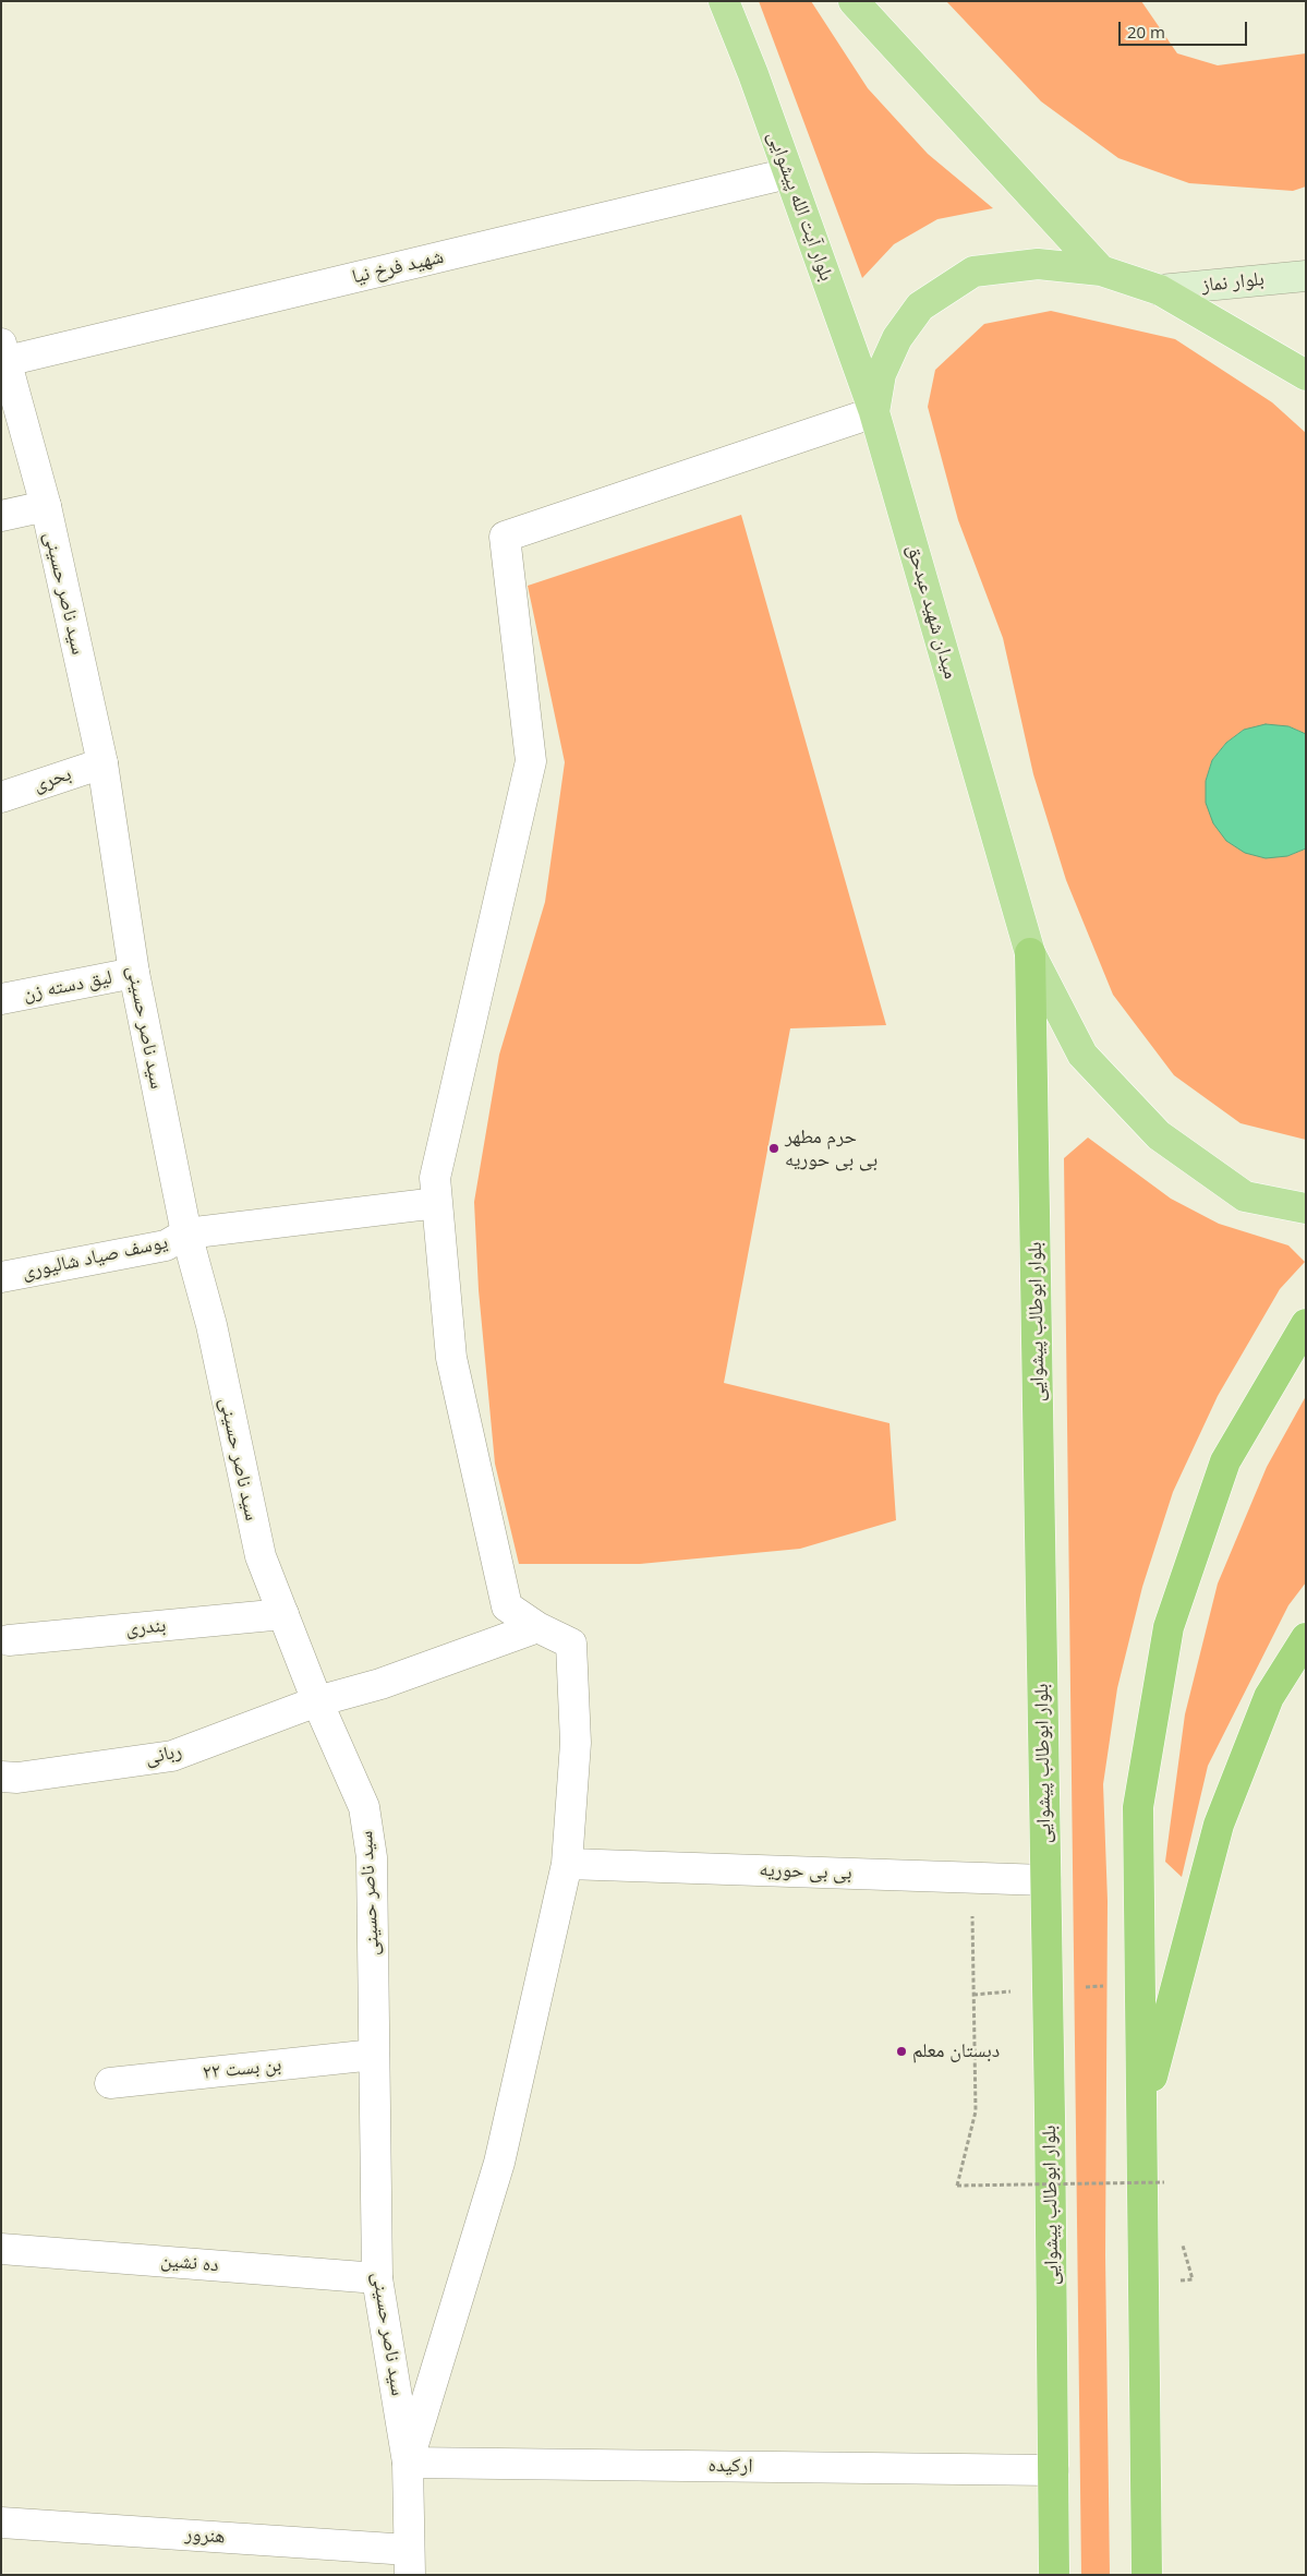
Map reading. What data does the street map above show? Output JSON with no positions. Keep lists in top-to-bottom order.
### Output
{
  "streets": {
    "highway": ["بلوار ابوطالب پیشوایی"],
    "main road": ["بلوار آیت الله پیشوایی", "بلوار نماز", "میدان شهید عبدحق"],
    "street": [
      "شهید فرخ نیا",
      "سید ناصر حسینی",
      "بحری",
      "لیق دسته زن",
      "یوسف صیاد شالیوری",
      "بندری",
      "ربانی",
      "بی بی حوریه",
      "بن بست ۲۲",
      "ده نشین",
      "ارکیده",
      "هنرور"
    ]
  },
  "crossings": [
    ["بلوار آیت الله پیشوایی", "شهید فرخ نیا"],
    ["بلوار آیت الله پیشوایی", "میدان شهید عبدحق"],
    ["شهید فرخ نیا", "سید ناصر حسینی"],
    ["بلوار نماز", "میدان شهید عبدحق"],
    ["سید ناصر حسینی", "بحری"],
    ["سید ناصر حسینی", "لیق دسته زن"],
    ["سید ناصر حسینی", "یوسف صیاد شالیوری"],
    ["سید ناصر حسینی", "بندری"],
    ["سید ناصر حسینی", "ربانی"],
    ["سید ناصر حسینی", "بن بست ۲۲"],
    ["سید ناصر حسینی", "ده نشین"],
    ["سید ناصر حسینی", "ارکیده"],
    ["سید ناصر حسینی", "هنرور"],
    ["میدان شهید عبدحق", "بلوار ابوطالب پیشوایی"],
    ["بلوار ابوطالب پیشوایی", "بی بی حوریه"],
    ["بلوار ابوطالب پیشوایی", "ارکیده"]
  ],
  "places": ["حرم مطهر بی بی حوریه", "دبستان معلم"],
  "scale_bar": "20 m"
}
